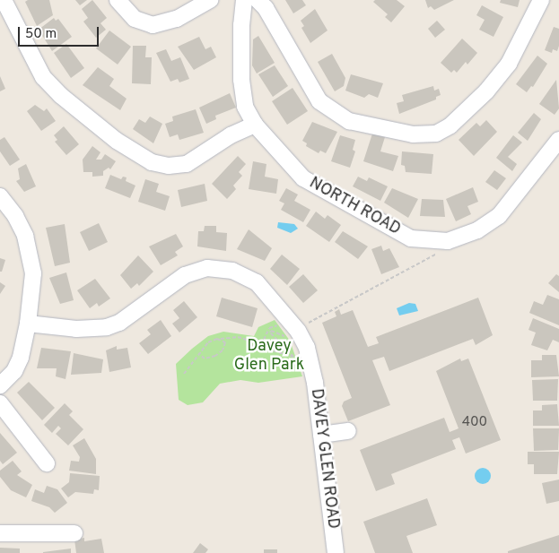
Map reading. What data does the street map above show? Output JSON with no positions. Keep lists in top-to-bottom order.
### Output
{
  "streets": {
    "street": ["NORTH ROAD", "DAVEY GLEN ROAD"]
  },
  "parks": ["Davey Glen Park"],
  "house_numbers": ["400"],
  "scale_bar": "50 m"
}
